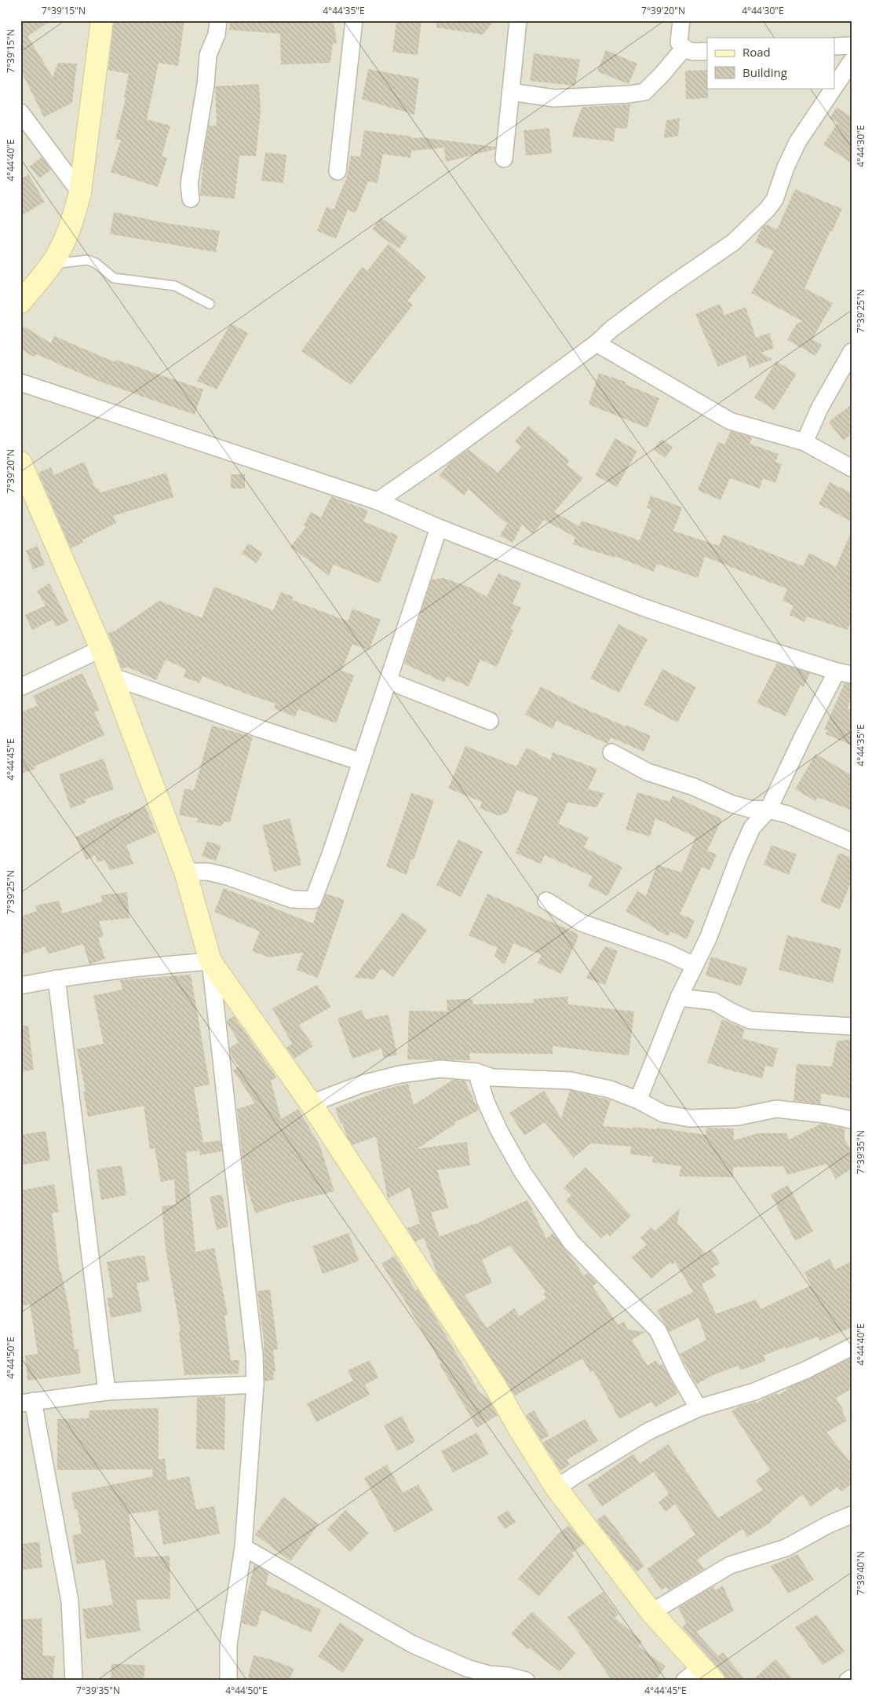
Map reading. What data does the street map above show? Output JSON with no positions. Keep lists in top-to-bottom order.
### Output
{
  "legend": ["Road", "Building"],
  "coordinates": [
    "7°39'15\"N",
    "4°44'35\"E",
    "7°39'20\"N",
    "4°44'30\"E",
    "4°44'40\"E",
    "7°39'25\"N",
    "4°44'45\"E",
    "7°39'35\"N",
    "4°44'50\"E",
    "7°39'40\"N"
  ]
}
